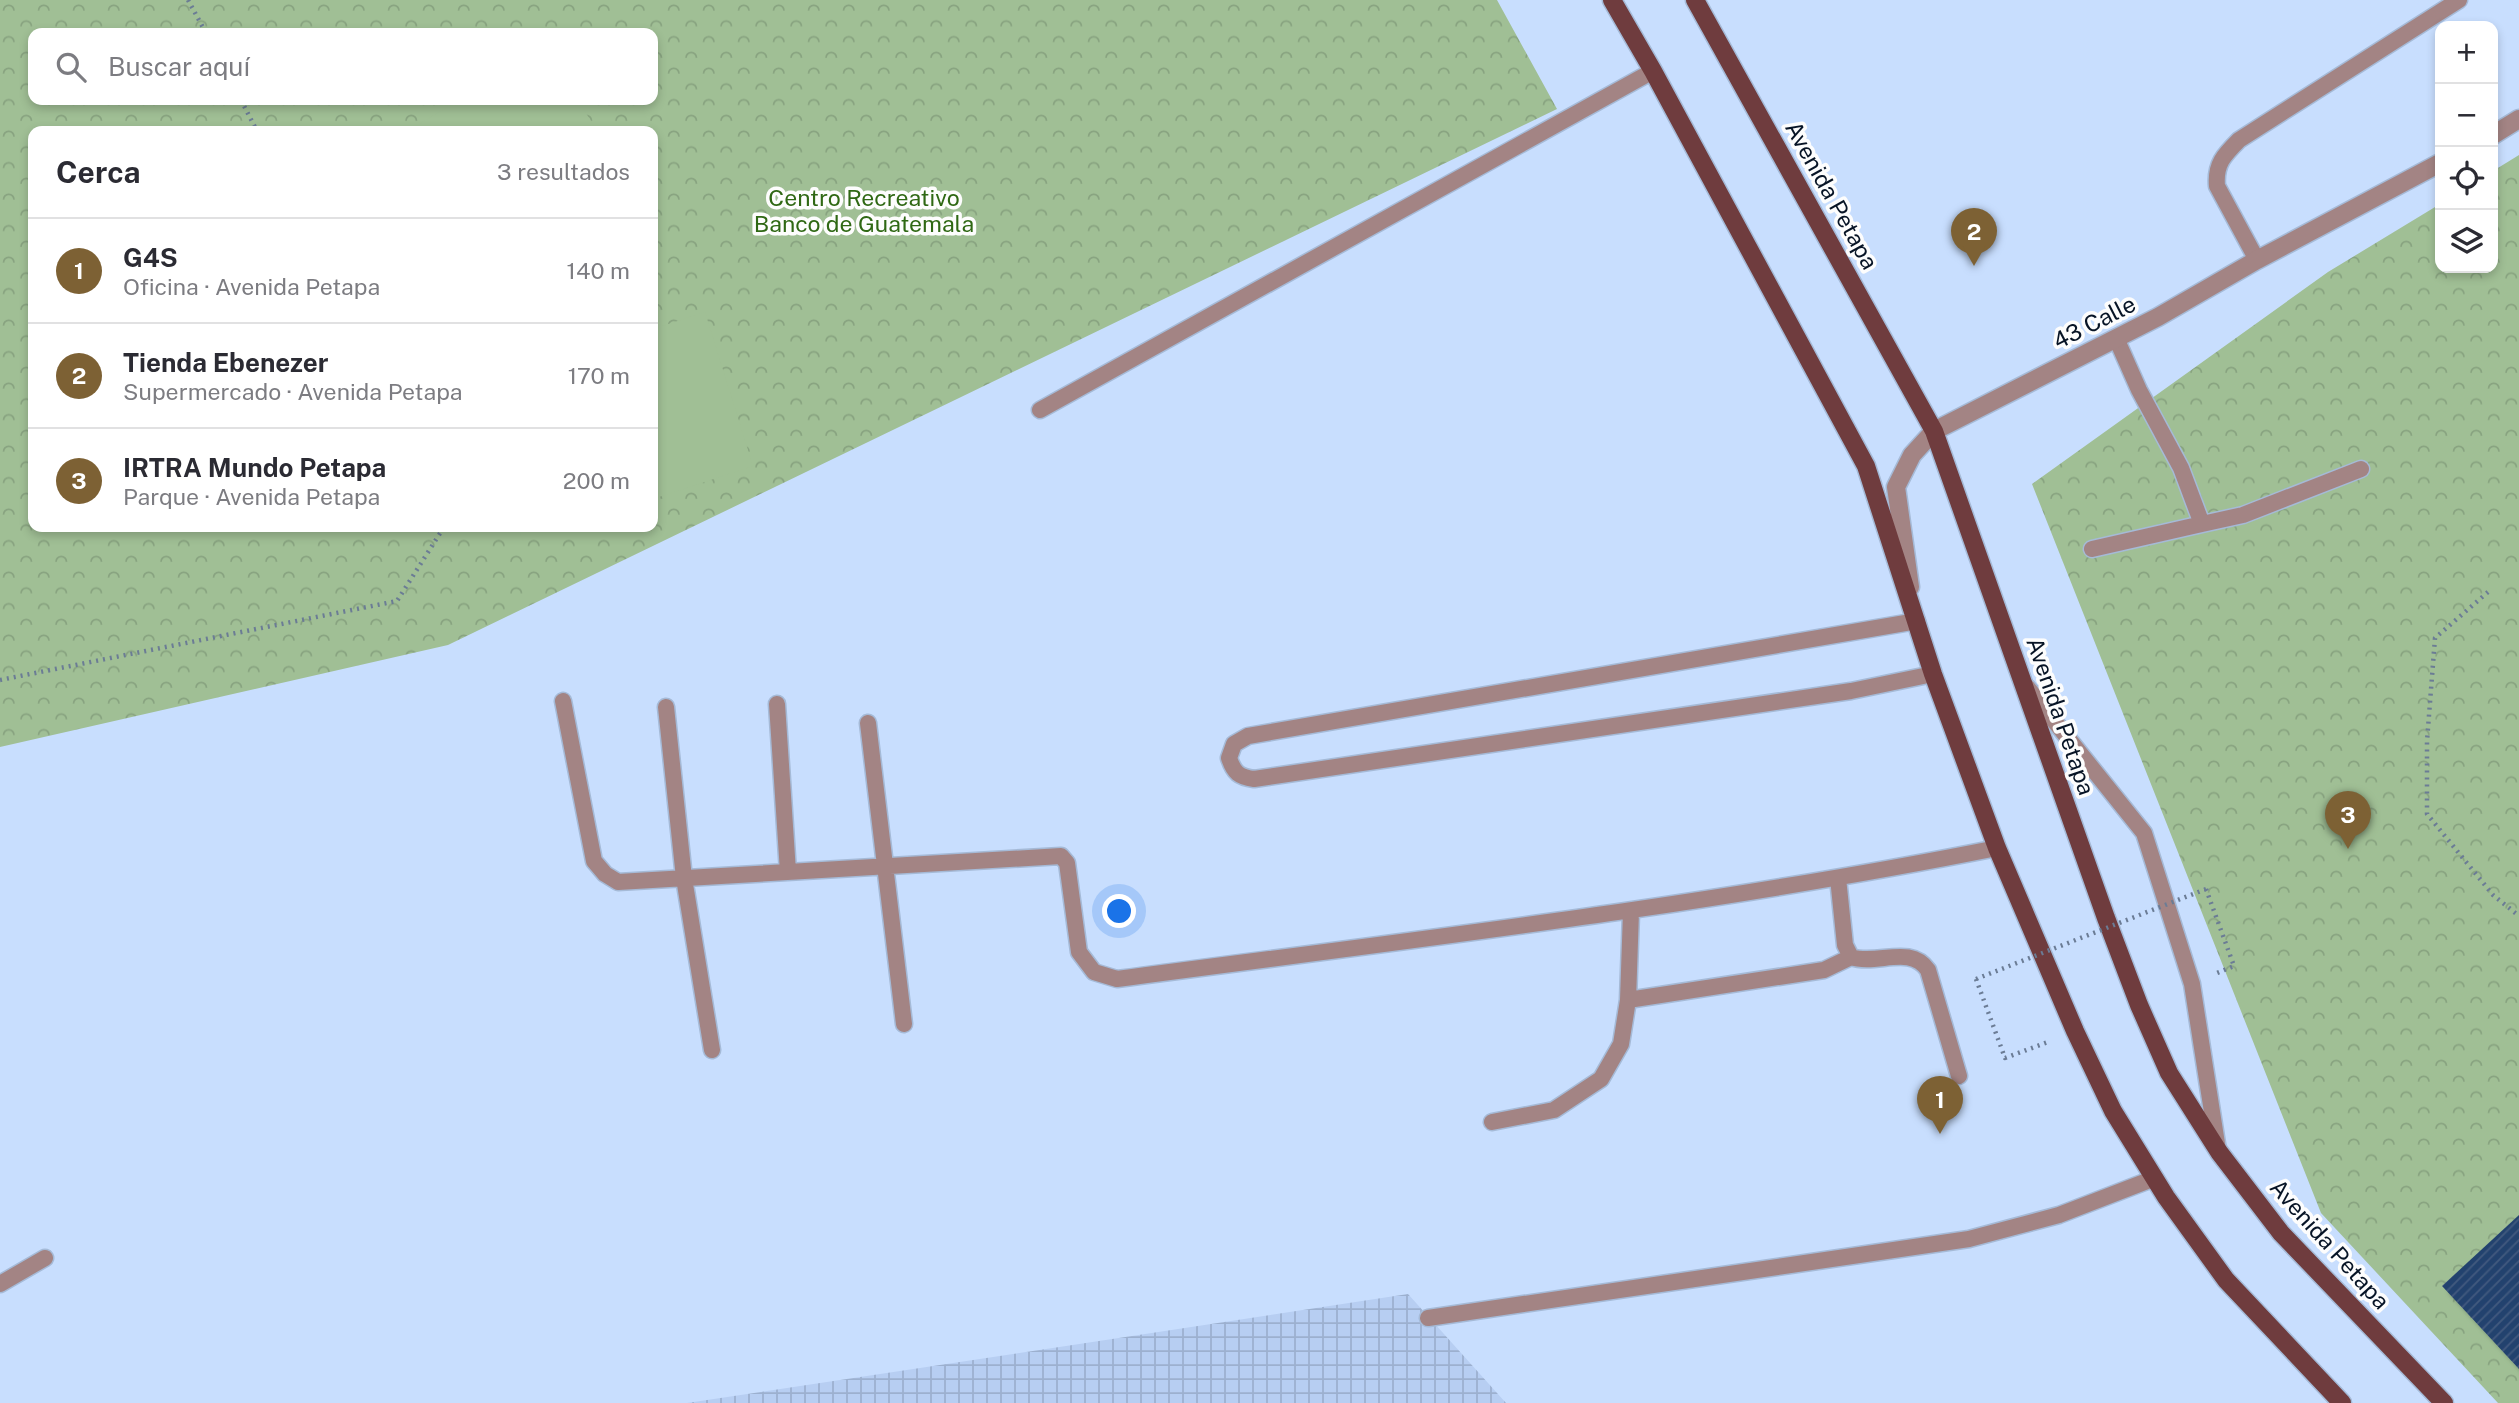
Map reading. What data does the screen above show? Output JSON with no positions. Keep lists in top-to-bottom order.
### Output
{
  "streets": {
    "main road": ["Avenida Petapa"],
    "street": ["43 Calle"]
  },
  "crossings": [
    ["Avenida Petapa", "43 Calle"]
  ],
  "parks": ["Centro Recreativo Banco de Guatemala"],
  "page": {
    "map_buttons": ["+", "−"],
    "search": "Buscar aquí",
    "heading": ["Cerca", "3 resultados"],
    "pins": ["2", "3", "1"],
    "list": [
      {
        "mark": "1",
        "name": "G4S",
        "note": "Oficina · Avenida Petapa",
        "value": "140 m"
      },
      {
        "mark": "2",
        "name": "Tienda Ebenezer",
        "note": "Supermercado · Avenida Petapa",
        "value": "170 m"
      },
      {
        "mark": "3",
        "name": "IRTRA Mundo Petapa",
        "note": "Parque · Avenida Petapa",
        "value": "200 m"
      }
    ]
  }
}
